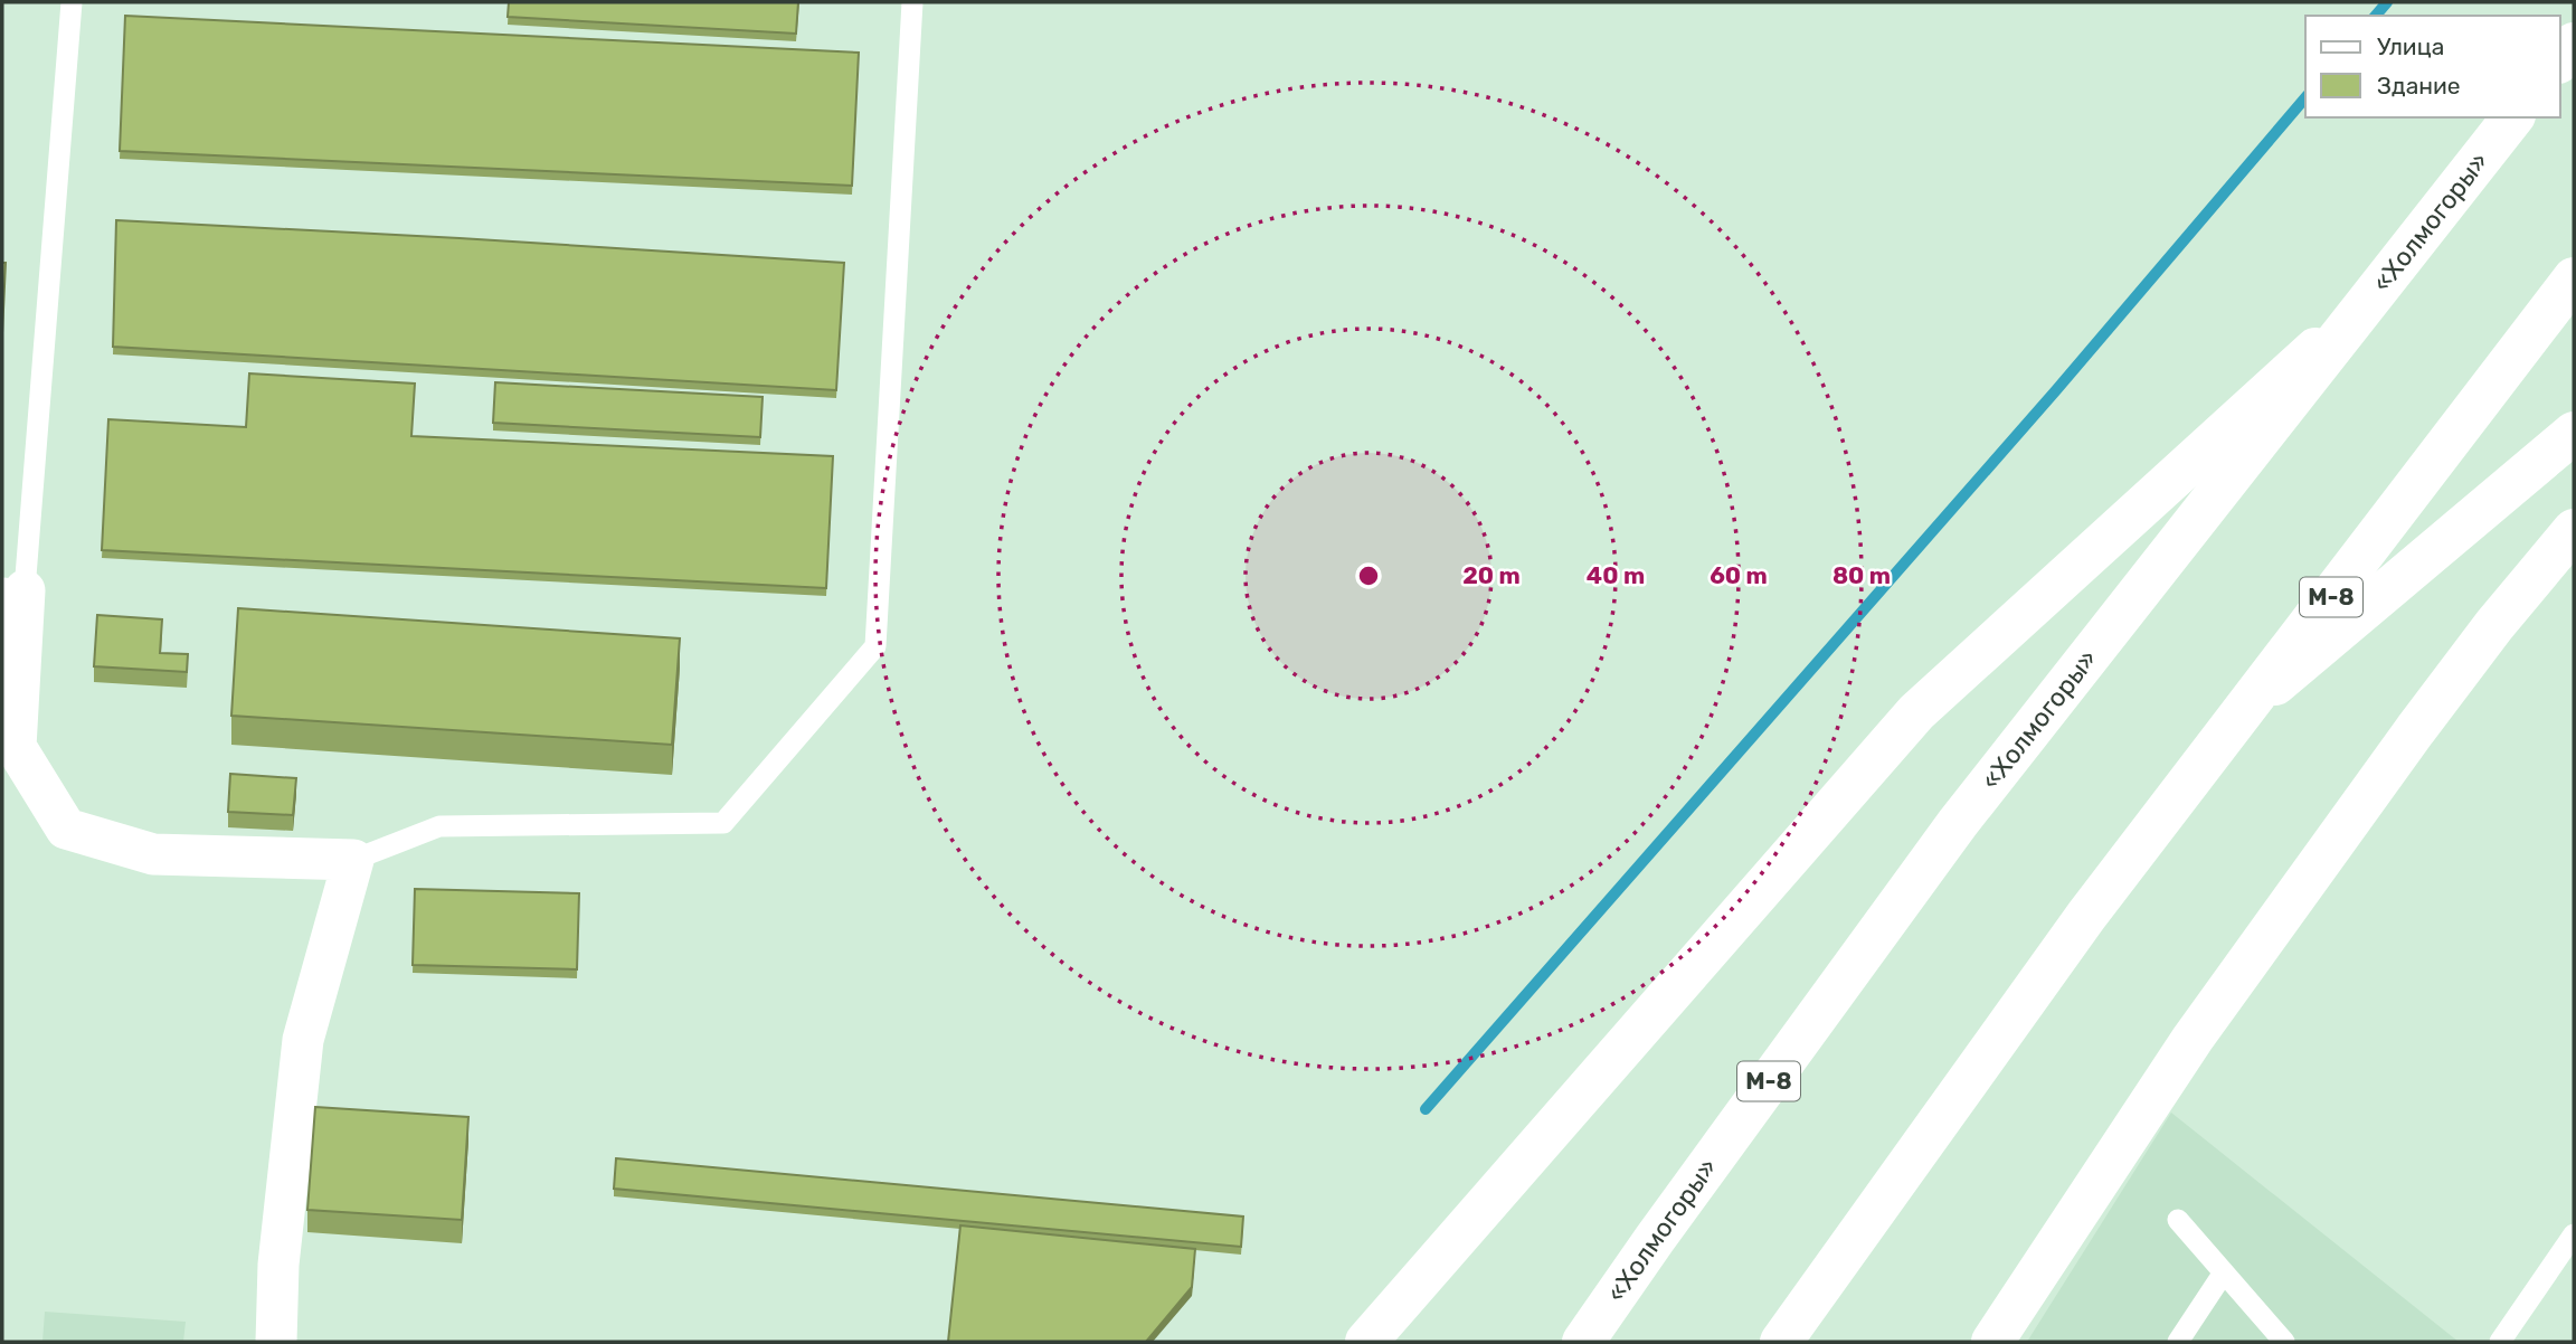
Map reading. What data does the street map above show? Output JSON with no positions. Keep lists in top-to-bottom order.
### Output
{
  "streets": {
    "main road": ["«Холмогоры»", "М-8"]
  },
  "legend": ["Улица", "Здание"],
  "rings": [
    "20 m",
    "40 m",
    "60 m",
    "80 m"
  ]
}
